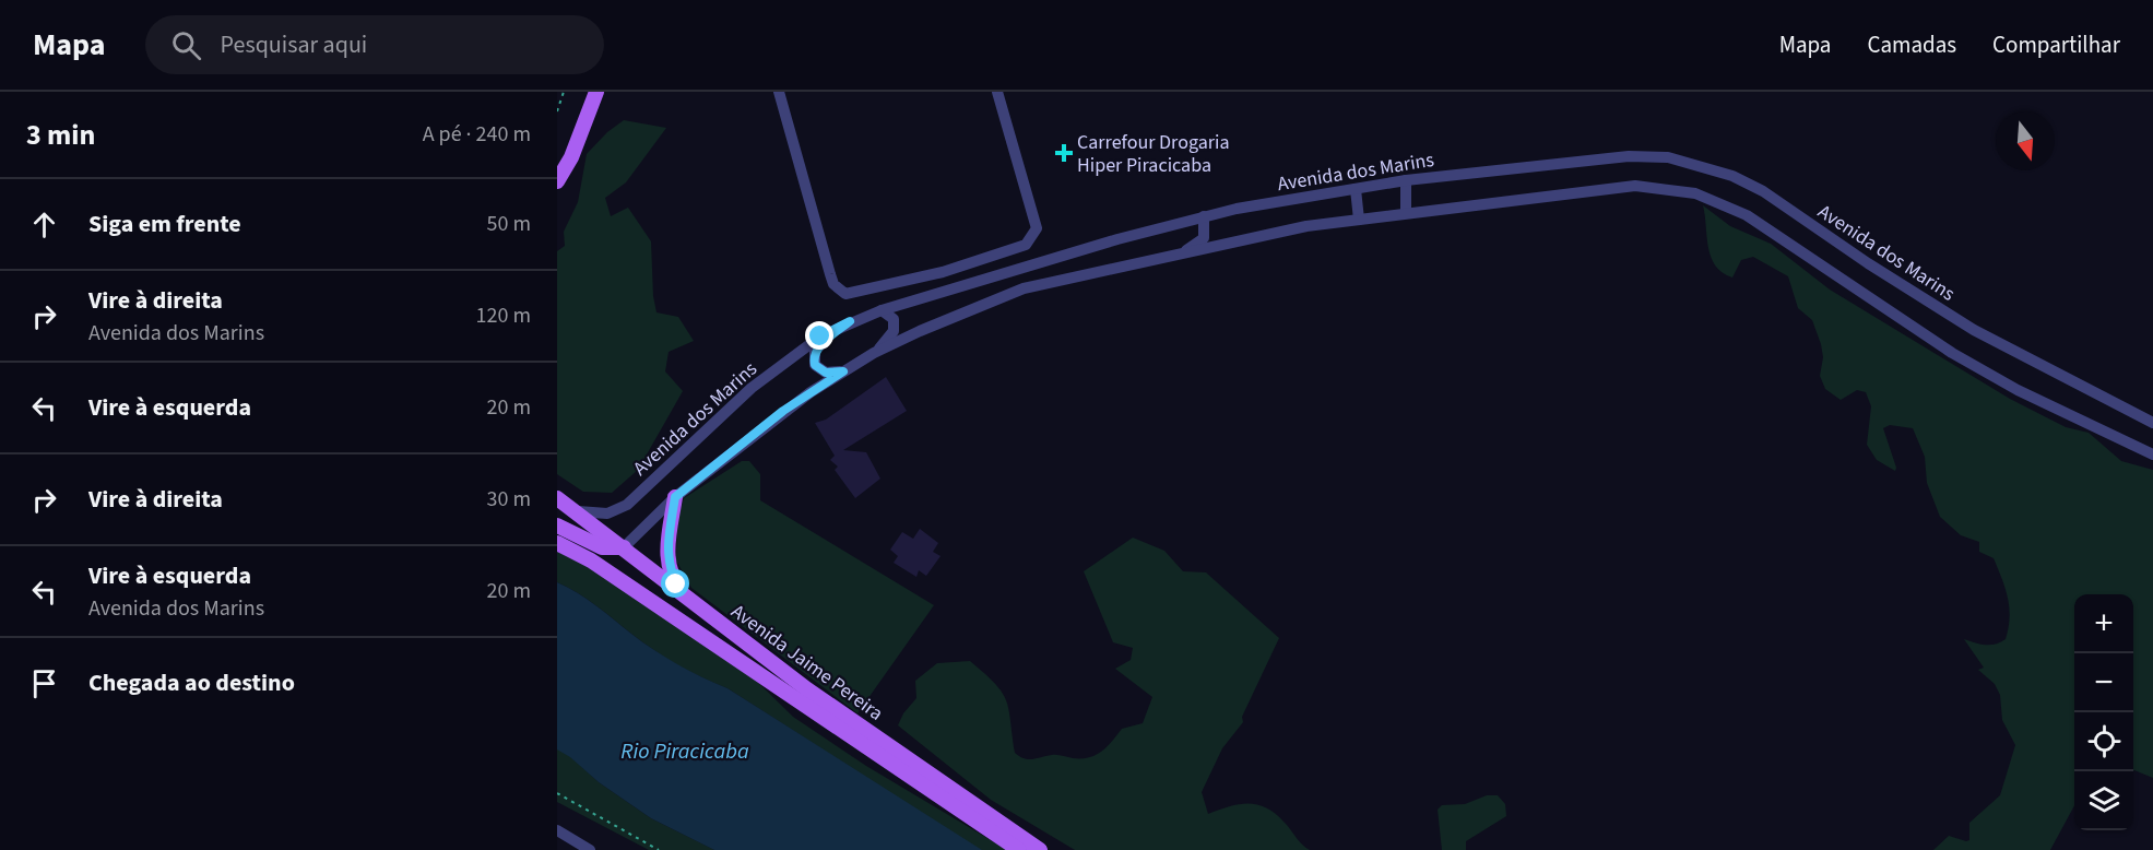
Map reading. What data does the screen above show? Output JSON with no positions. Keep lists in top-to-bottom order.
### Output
{
  "streets": {
    "main road": ["Avenida Jaime Pereira"],
    "street": ["Avenida dos Marins"]
  },
  "crossings": [
    ["Avenida dos Marins", "Avenida Jaime Pereira"]
  ],
  "water": ["Rio Piracicaba"],
  "places": {
    "health": ["Carrefour Drogaria Hiper Piracicaba"]
  },
  "north": "bottom",
  "page": {
    "header": "Mapa",
    "search": "Pesquisar aqui",
    "nav": ["Mapa", "Camadas", "Compartilhar"],
    "heading": ["3 min", "A pé · 240 m"],
    "list": [
      ["Siga em frente", "50 m"],
      ["Vire à direita", "Avenida dos Marins", "120 m"],
      ["Vire à esquerda", "20 m"],
      ["Vire à direita", "30 m"],
      ["Vire à esquerda", "Avenida dos Marins", "20 m"],
      "Chegada ao destino"
    ],
    "map_buttons": ["+", "−"]
  }
}
